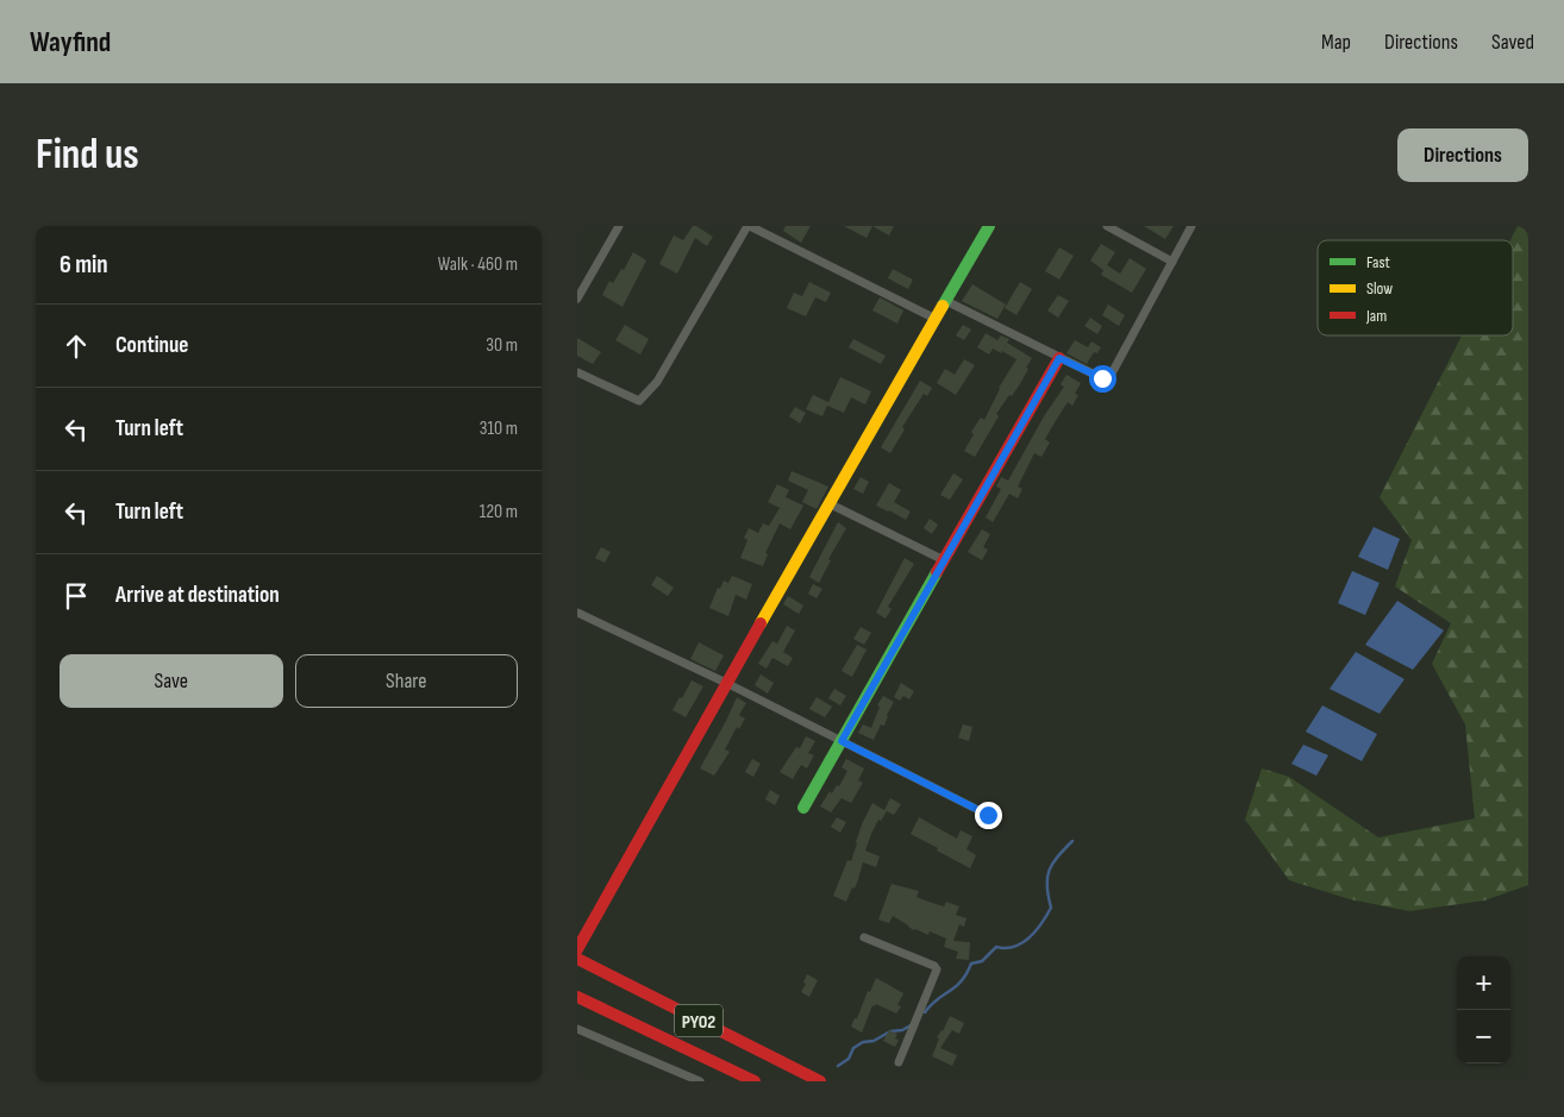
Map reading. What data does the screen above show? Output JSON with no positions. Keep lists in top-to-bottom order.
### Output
{
  "streets": {
    "main road": ["PY02"]
  },
  "legend": ["Fast", "Slow", "Jam"],
  "page": {
    "header": "Wayfind",
    "nav": ["Map", "Directions", "Saved"],
    "buttons": [
      "Directions",
      ["Save", "Share"]
    ],
    "title": "Find us",
    "heading": ["6 min", "Walk · 460 m"],
    "list": [
      ["Continue", "30 m"],
      ["Turn left", "310 m"],
      ["Turn left", "120 m"],
      "Arrive at destination"
    ],
    "map_buttons": ["+", "−"]
  }
}
